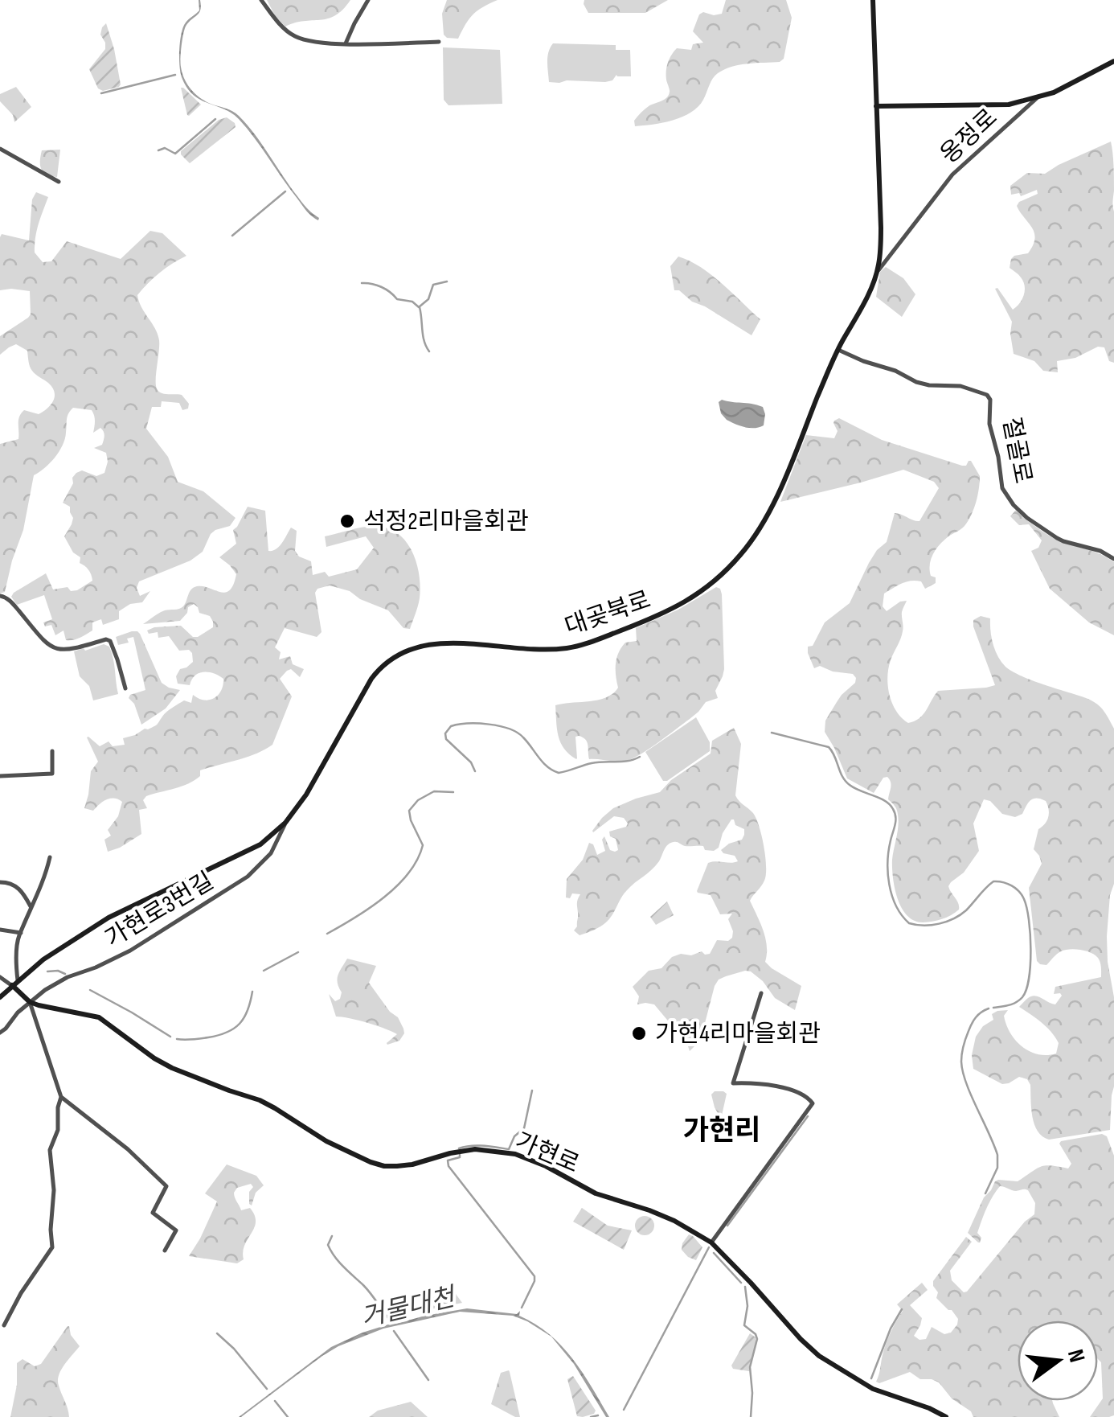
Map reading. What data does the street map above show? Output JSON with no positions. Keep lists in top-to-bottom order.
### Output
{
  "streets": {
    "street": [
      "옹정로",
      "절골로",
      "대곶북로",
      "가현로3번길",
      "가현로"
    ]
  },
  "crossings": [
    ["옹정로", "대곶북로"],
    ["절골로", "대곶북로"],
    ["대곶북로", "가현로3번길"],
    ["대곶북로", "가현로"],
    ["가현로3번길", "가현로"]
  ],
  "districts": ["가현리"],
  "water": ["거물대천"],
  "places": ["석정2리마을회관", "가현4리마을회관"],
  "north": "right"
}
